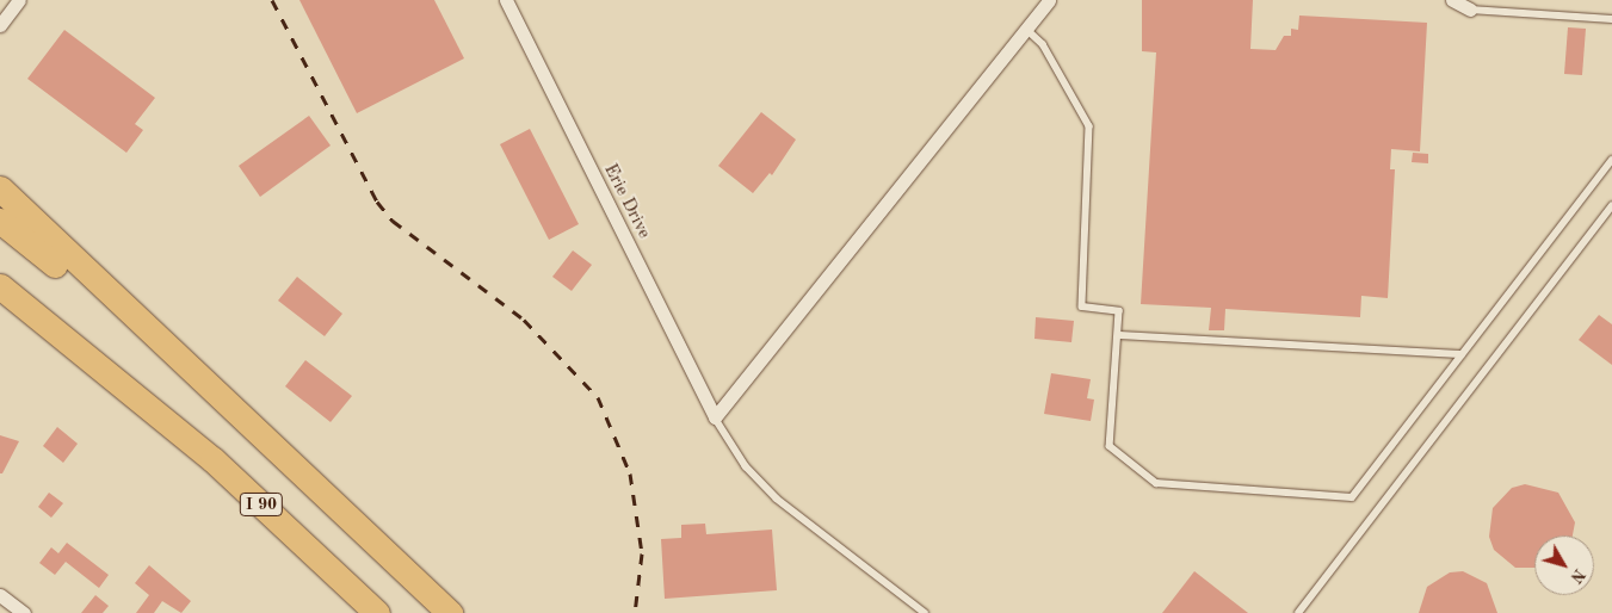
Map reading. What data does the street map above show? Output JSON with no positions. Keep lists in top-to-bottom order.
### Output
{
  "streets": {
    "highway": ["I 90"],
    "street": ["Erie Drive"]
  },
  "north": "bottom right"
}
